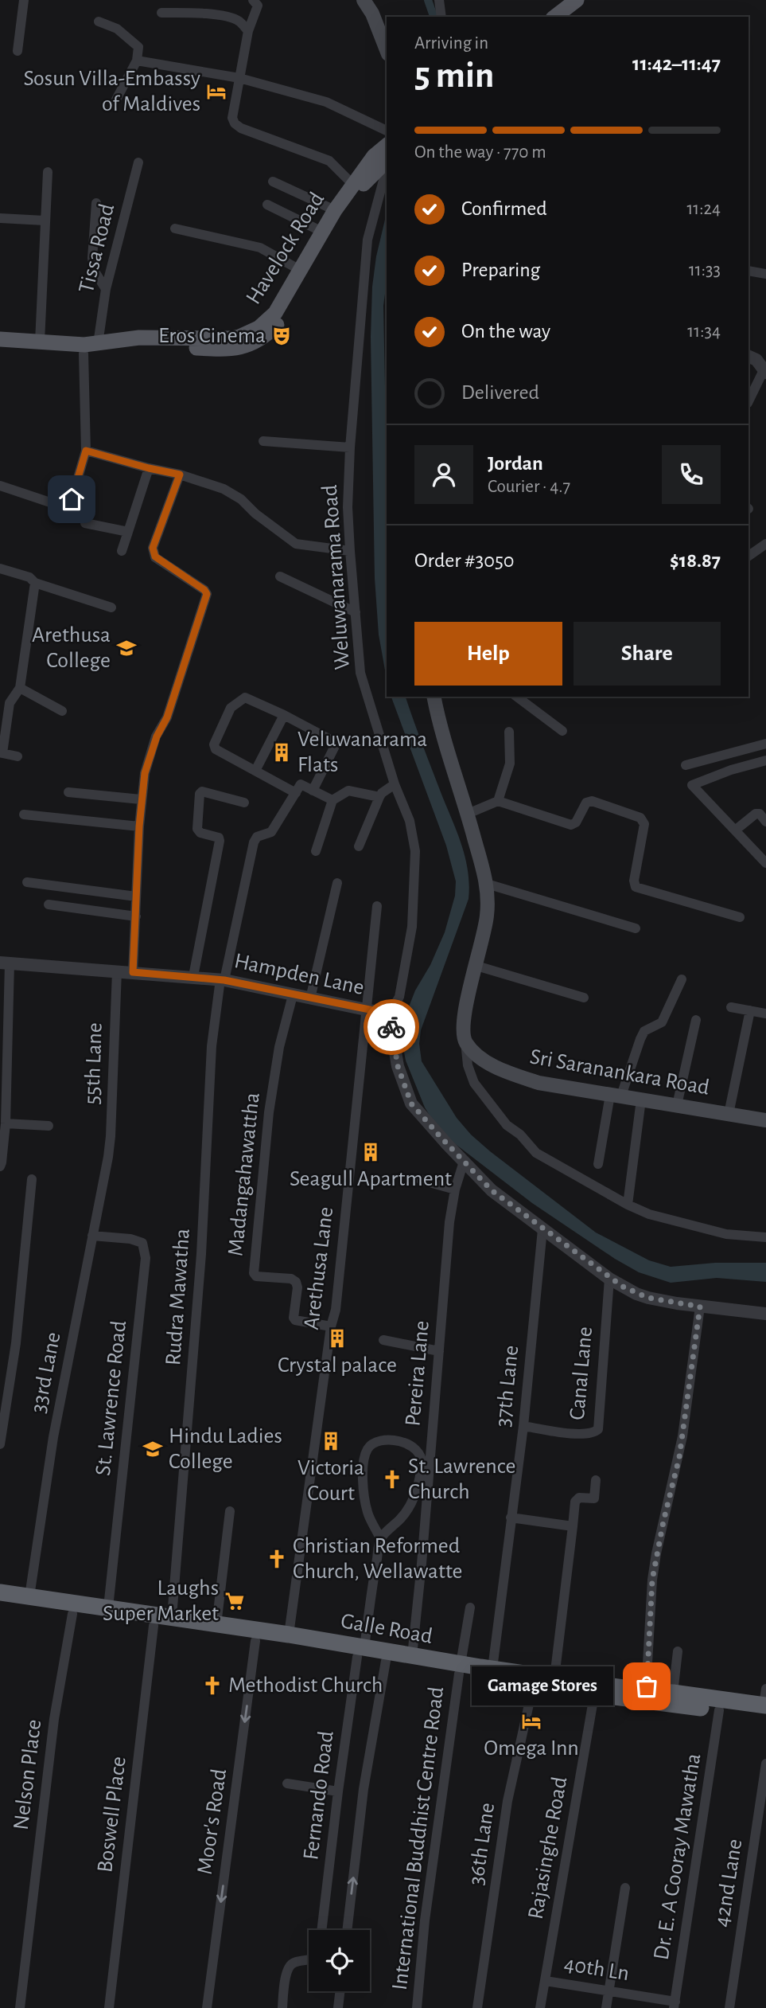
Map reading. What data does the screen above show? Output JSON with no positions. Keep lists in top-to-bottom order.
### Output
{
  "streets": {
    "highway": ["Galle Road"],
    "main road": ["Havelock Road", "Sri Saranankara Road"],
    "street": [
      "Tissa Road",
      "Weluwanarama Road",
      "Hampden Lane",
      "55th Lane",
      "Madangahawattha",
      "Arethusa Lane",
      "Rudra Mawatha",
      "33rd Lane",
      "Pereira Lane",
      "Canal Lane",
      "37th Lane",
      "St. Lawrence Road",
      "Nelson Place",
      "Fernando Road",
      "Boswell Place",
      "Moor's Road",
      "International Buddhist Centre Road",
      "36th Lane",
      "Rajasinghe Road",
      "Dr. E. A Cooray Mawatha",
      "42nd Lane",
      "40th Ln"
    ]
  },
  "crossings": [
    ["Tissa Road", "Havelock Road"],
    ["Weluwanarama Road", "Hampden Lane"],
    ["Hampden Lane", "55th Lane"],
    ["Hampden Lane", "Madangahawattha"],
    ["Hampden Lane", "Arethusa Lane"],
    ["Hampden Lane", "Rudra Mawatha"],
    ["55th Lane", "33rd Lane"],
    ["Madangahawattha", "Arethusa Lane"],
    ["Arethusa Lane", "Galle Road"],
    ["Rudra Mawatha", "Galle Road"],
    ["33rd Lane", "St. Lawrence Road"],
    ["33rd Lane", "Galle Road"],
    ["Pereira Lane", "Galle Road"],
    ["Canal Lane", "37th Lane"],
    ["37th Lane", "Galle Road"],
    ["St. Lawrence Road", "Galle Road"],
    ["Galle Road", "Nelson Place"],
    ["Galle Road", "Fernando Road"],
    ["Galle Road", "Boswell Place"],
    ["Galle Road", "Moor's Road"],
    ["Galle Road", "International Buddhist Centre Road"],
    ["Galle Road", "36th Lane"],
    ["Galle Road", "Rajasinghe Road"],
    ["Galle Road", "Dr. E. A Cooray Mawatha"],
    ["Rajasinghe Road", "40th Ln"],
    ["Dr. E. A Cooray Mawatha", "40th Ln"]
  ],
  "one_way": ["Moor's Road"],
  "places": {
    "hotel": ["Sosun Villa-Embassy of Maldives", "Omega Inn"],
    "theatre": ["Eros Cinema"],
    "school or university": ["Arethusa College", "Hindu Ladies College"],
    "building": [
      "Veluwanarama Flats",
      "Seagull Apartment",
      "Crystal palace",
      "Victoria Court"
    ],
    "church": ["St. Lawrence Church", "Christian Reformed Church, Wellawatte", "Methodist Church"],
    "supermarket": ["Laughs Super Market"],
    "other": ["Gamage Stores"]
  },
  "page": {
    "heading": ["5 min", "Arriving in", "11:42–11:47"],
    "panel": [
      "Jordan",
      "Courier · 4.7",
      "Order #3050",
      "$18.87"
    ],
    "bar": "On the way · 770 m",
    "list": [
      ["Confirmed", "11:24"],
      ["Preparing", "11:33"],
      ["On the way", "11:34"],
      "Delivered"
    ],
    "buttons": ["Help", "Share"],
    "bubble": "Gamage Stores"
  }
}
